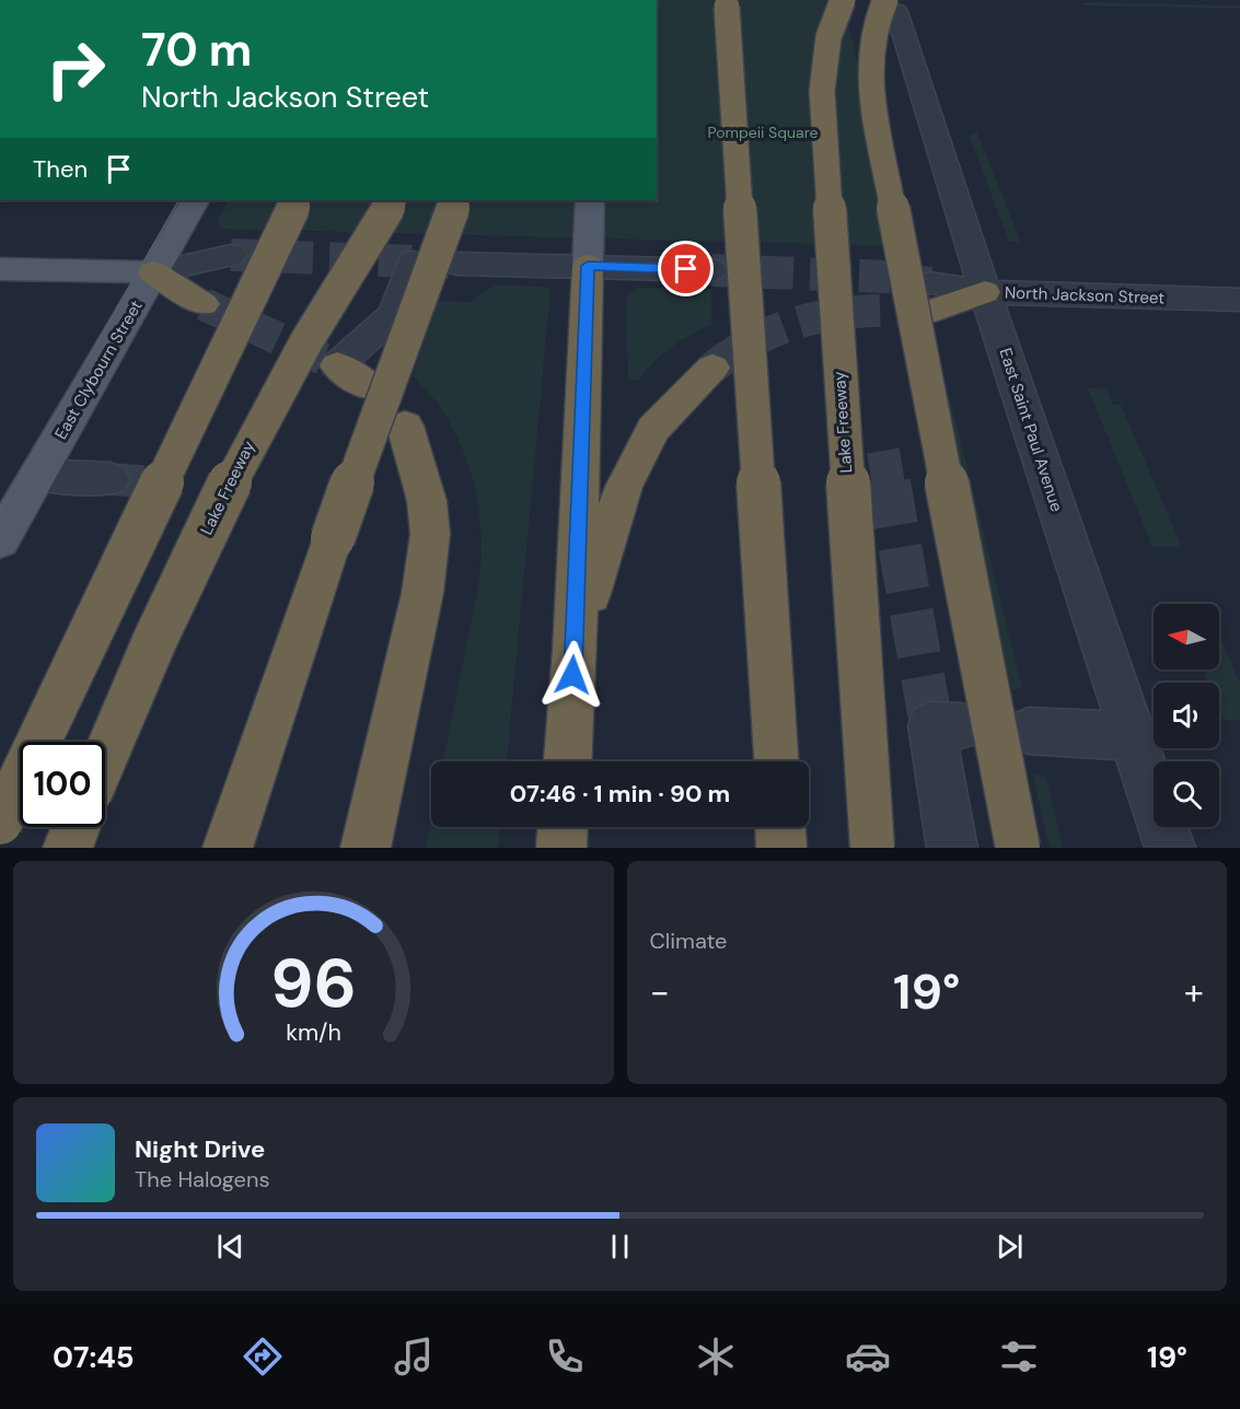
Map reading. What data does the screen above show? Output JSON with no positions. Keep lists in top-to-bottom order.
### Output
{
  "streets": {
    "highway": ["Lake Freeway"],
    "main road": ["East Clybourn Street"],
    "street": ["North Jackson Street", "East Saint Paul Avenue"]
  },
  "crossings": [
    ["North Jackson Street", "East Saint Paul Avenue"]
  ],
  "parks": ["Pompeii Square"],
  "north": "left",
  "page": {
    "turn": ["70 m", "North Jackson Street"],
    "then": "Then",
    "limit": "100",
    "trip": "07:46 · 1 min · 90 m",
    "tile": "Climate",
    "heat": ["−", "19°", "+"],
    "song": ["Night Drive", "The Halogens"],
    "tabs": ["07:45", "19°"],
    "gauge": ["96", "km/h"]
  }
}
